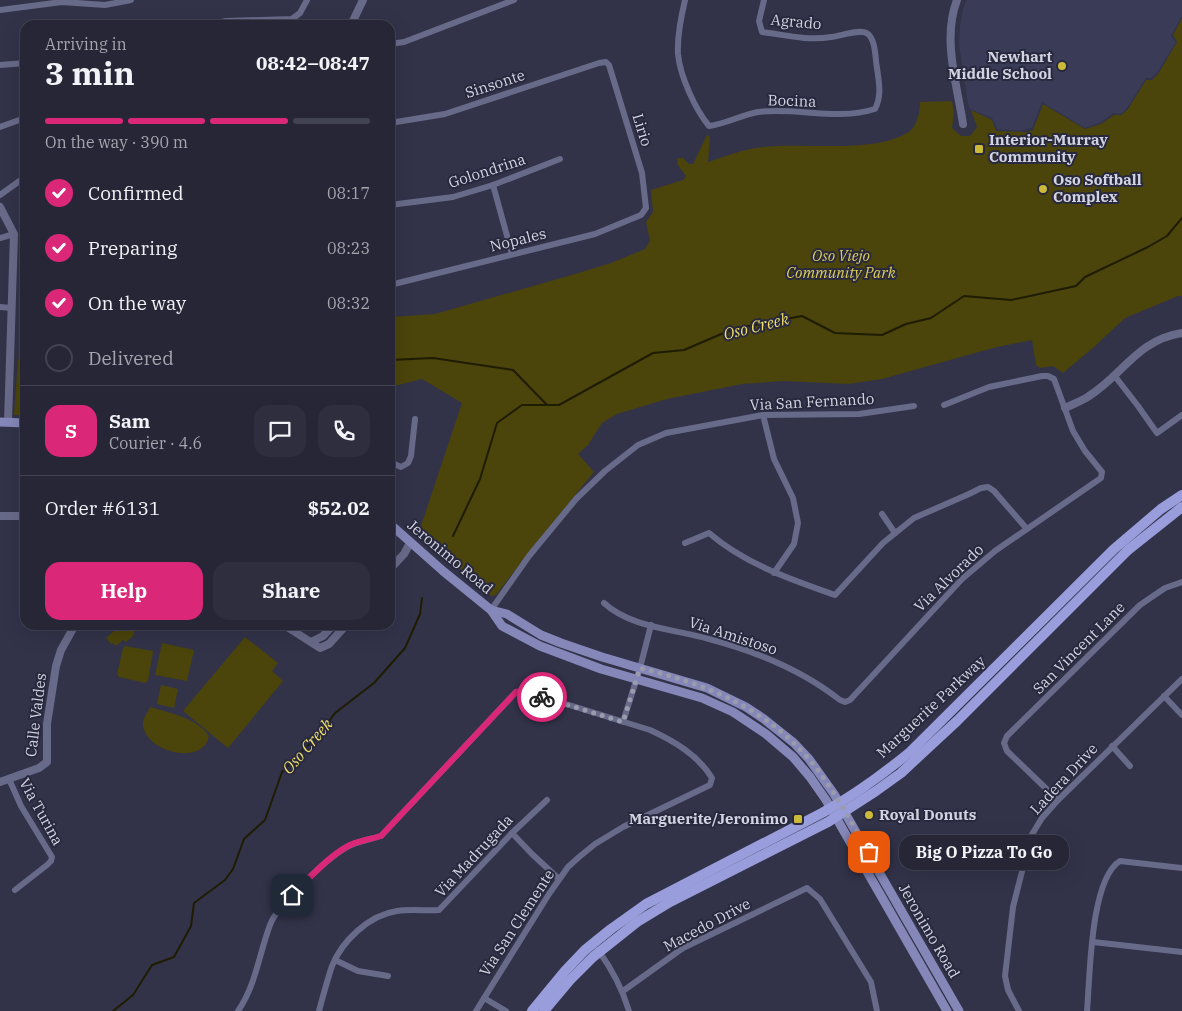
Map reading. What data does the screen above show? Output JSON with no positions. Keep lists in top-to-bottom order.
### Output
{
  "streets": {
    "main road": ["Jeronimo Road", "Marguerite Parkway"],
    "street": [
      "Agrado",
      "Sinsonte",
      "Bocina",
      "Lirio",
      "Golondrina",
      "Nopales",
      "Via San Fernando",
      "Via Alvorado",
      "Via Amistoso",
      "San Vincent Lane",
      "Calle Valdes",
      "Ladera Drive",
      "Via Turina",
      "Via Madrugada",
      "Via San Clemente",
      "Macedo Drive"
    ]
  },
  "crossings": [
    ["Agrado", "Bocina"],
    ["Sinsonte", "Lirio"],
    ["Lirio", "Nopales"],
    ["Via San Fernando", "Jeronimo Road"],
    ["Jeronimo Road", "Marguerite Parkway"],
    ["Via Alvorado", "Via Amistoso"],
    ["San Vincent Lane", "Ladera Drive"],
    ["Calle Valdes", "Via Turina"]
  ],
  "water": ["Oso Creek"],
  "parks": ["Oso Viejo Community Park"],
  "places": {
    "other": [
      "Newhart Middle School",
      "Oso Softball Complex",
      "Royal Donuts",
      "Big O Pizza To Go"
    ],
    "transit": ["Interior-Murray Community", "Marguerite/Jeronimo"]
  },
  "page": {
    "heading": ["3 min", "Arriving in", "08:42–08:47"],
    "panel": [
      "Sam",
      "Courier · 4.6",
      "Order #6131",
      "$52.02"
    ],
    "bar": "On the way · 390 m",
    "list": [
      ["Confirmed", "08:17"],
      ["Preparing", "08:23"],
      ["On the way", "08:32"],
      "Delivered"
    ],
    "round": "S",
    "buttons": ["Help", "Share"],
    "bubble": "Big O Pizza To Go"
  }
}
